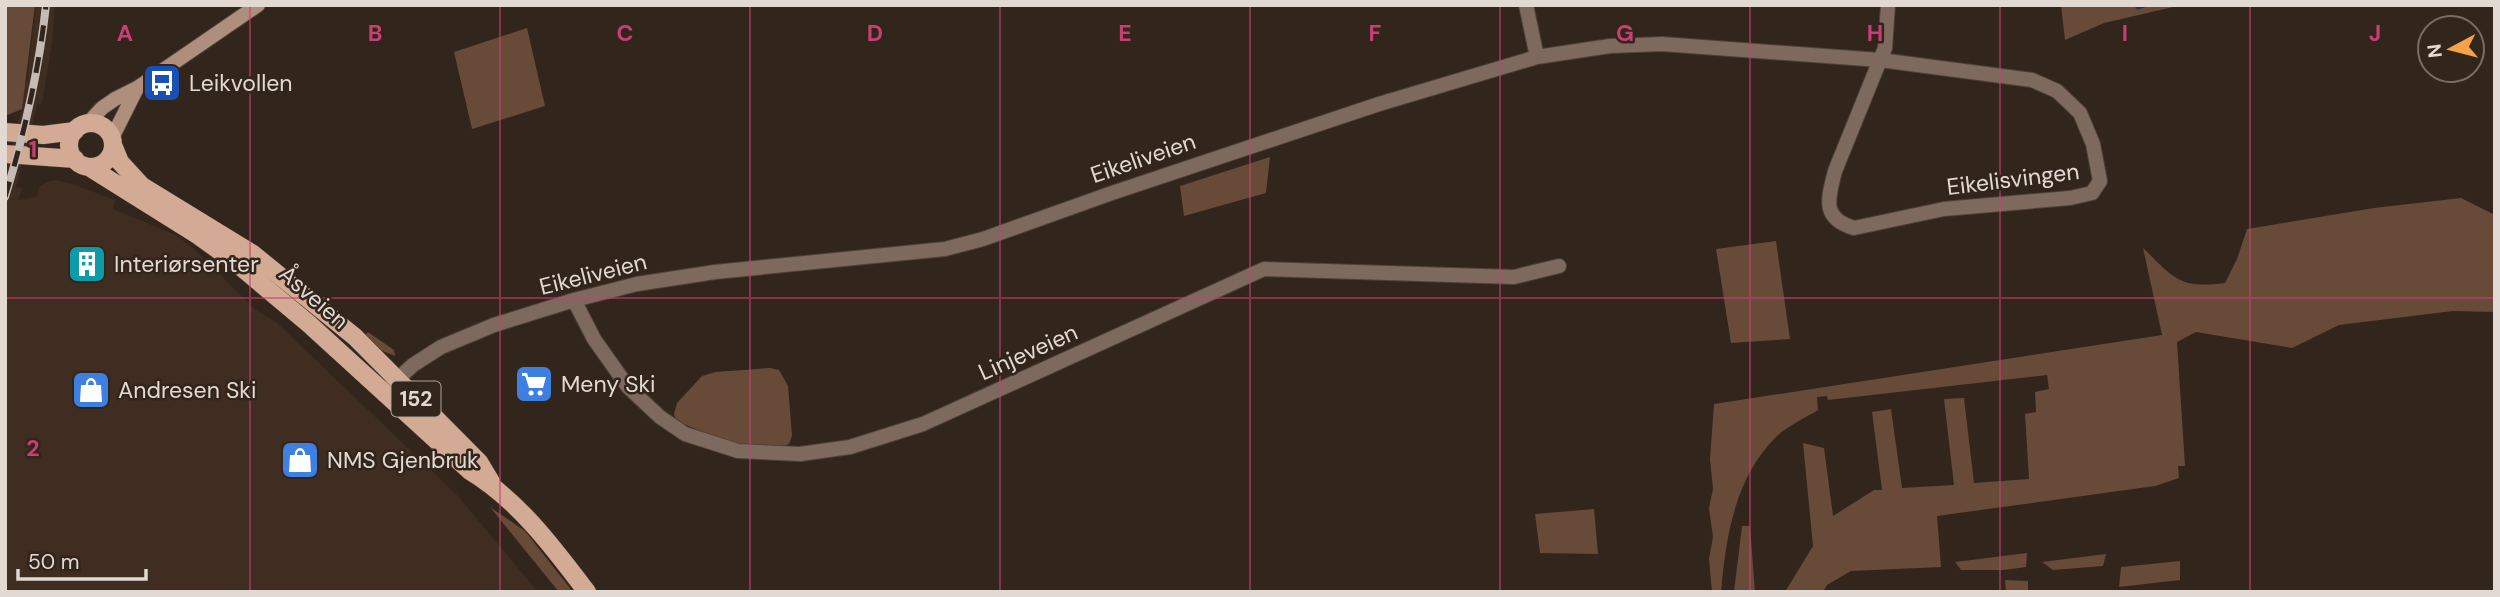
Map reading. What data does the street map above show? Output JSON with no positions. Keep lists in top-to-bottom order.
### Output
{
  "streets": {
    "main road": ["Åsveien", "152"],
    "street": ["Eikeliveien", "Eikelisvingen", "Linjeveien"]
  },
  "crossings": [
    ["Eikeliveien", "Eikelisvingen"],
    ["Eikeliveien", "Åsveien"],
    ["Eikeliveien", "Linjeveien"],
    ["Åsveien", "152"]
  ],
  "places": {
    "bus stop": ["Leikvollen"],
    "building": ["Interiørsenter"],
    "supermarket": ["Meny Ski"],
    "shop": ["Andresen Ski", "NMS Gjenbruk"]
  },
  "scale_bar": "50 m",
  "north": "left",
  "grid": {
    "columns": [
      "A",
      "B",
      "C",
      "D",
      "E",
      "F",
      "G",
      "H",
      "I",
      "J"
    ],
    "rows": ["1", "2"]
  }
}
